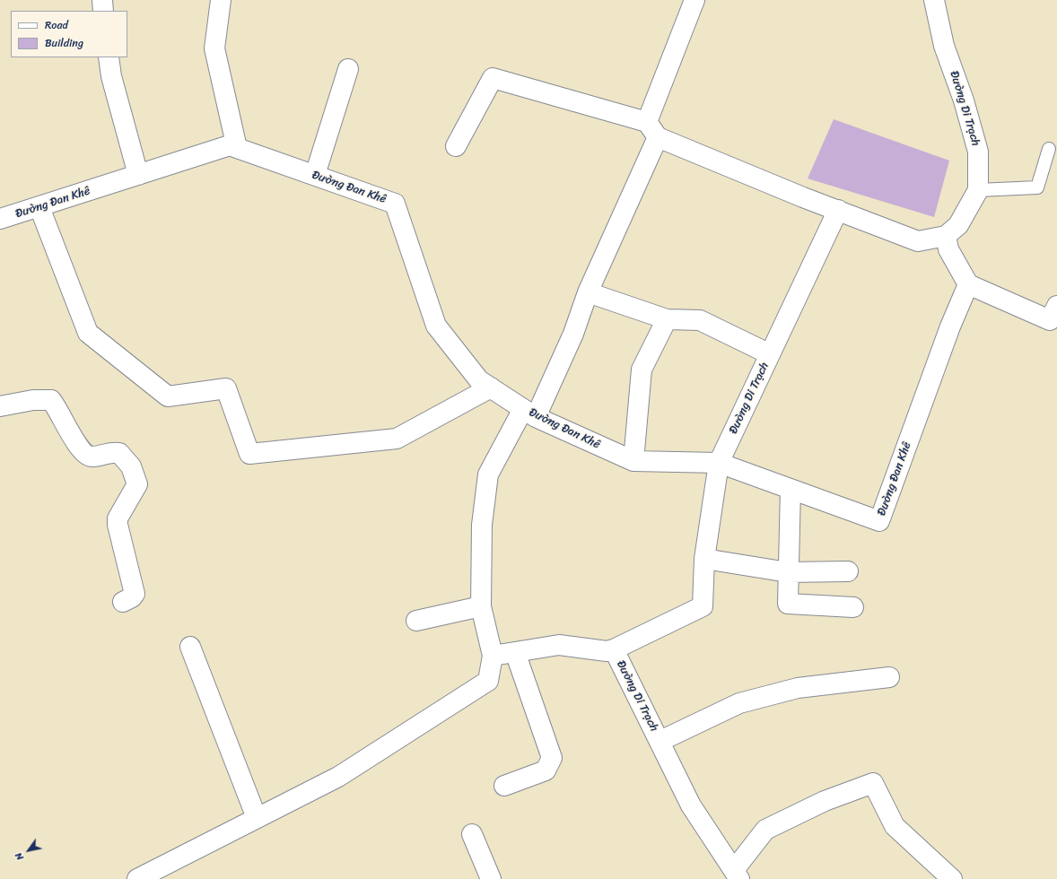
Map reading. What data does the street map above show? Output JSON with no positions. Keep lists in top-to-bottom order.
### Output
{
  "streets": {
    "street": ["Đường Di Trạch", "Đường Đan Khê"]
  },
  "crossings": [
    ["Đường Di Trạch", "Đường Đan Khê"]
  ],
  "legend": ["Road", "Building"],
  "north": "bottom left"
}
